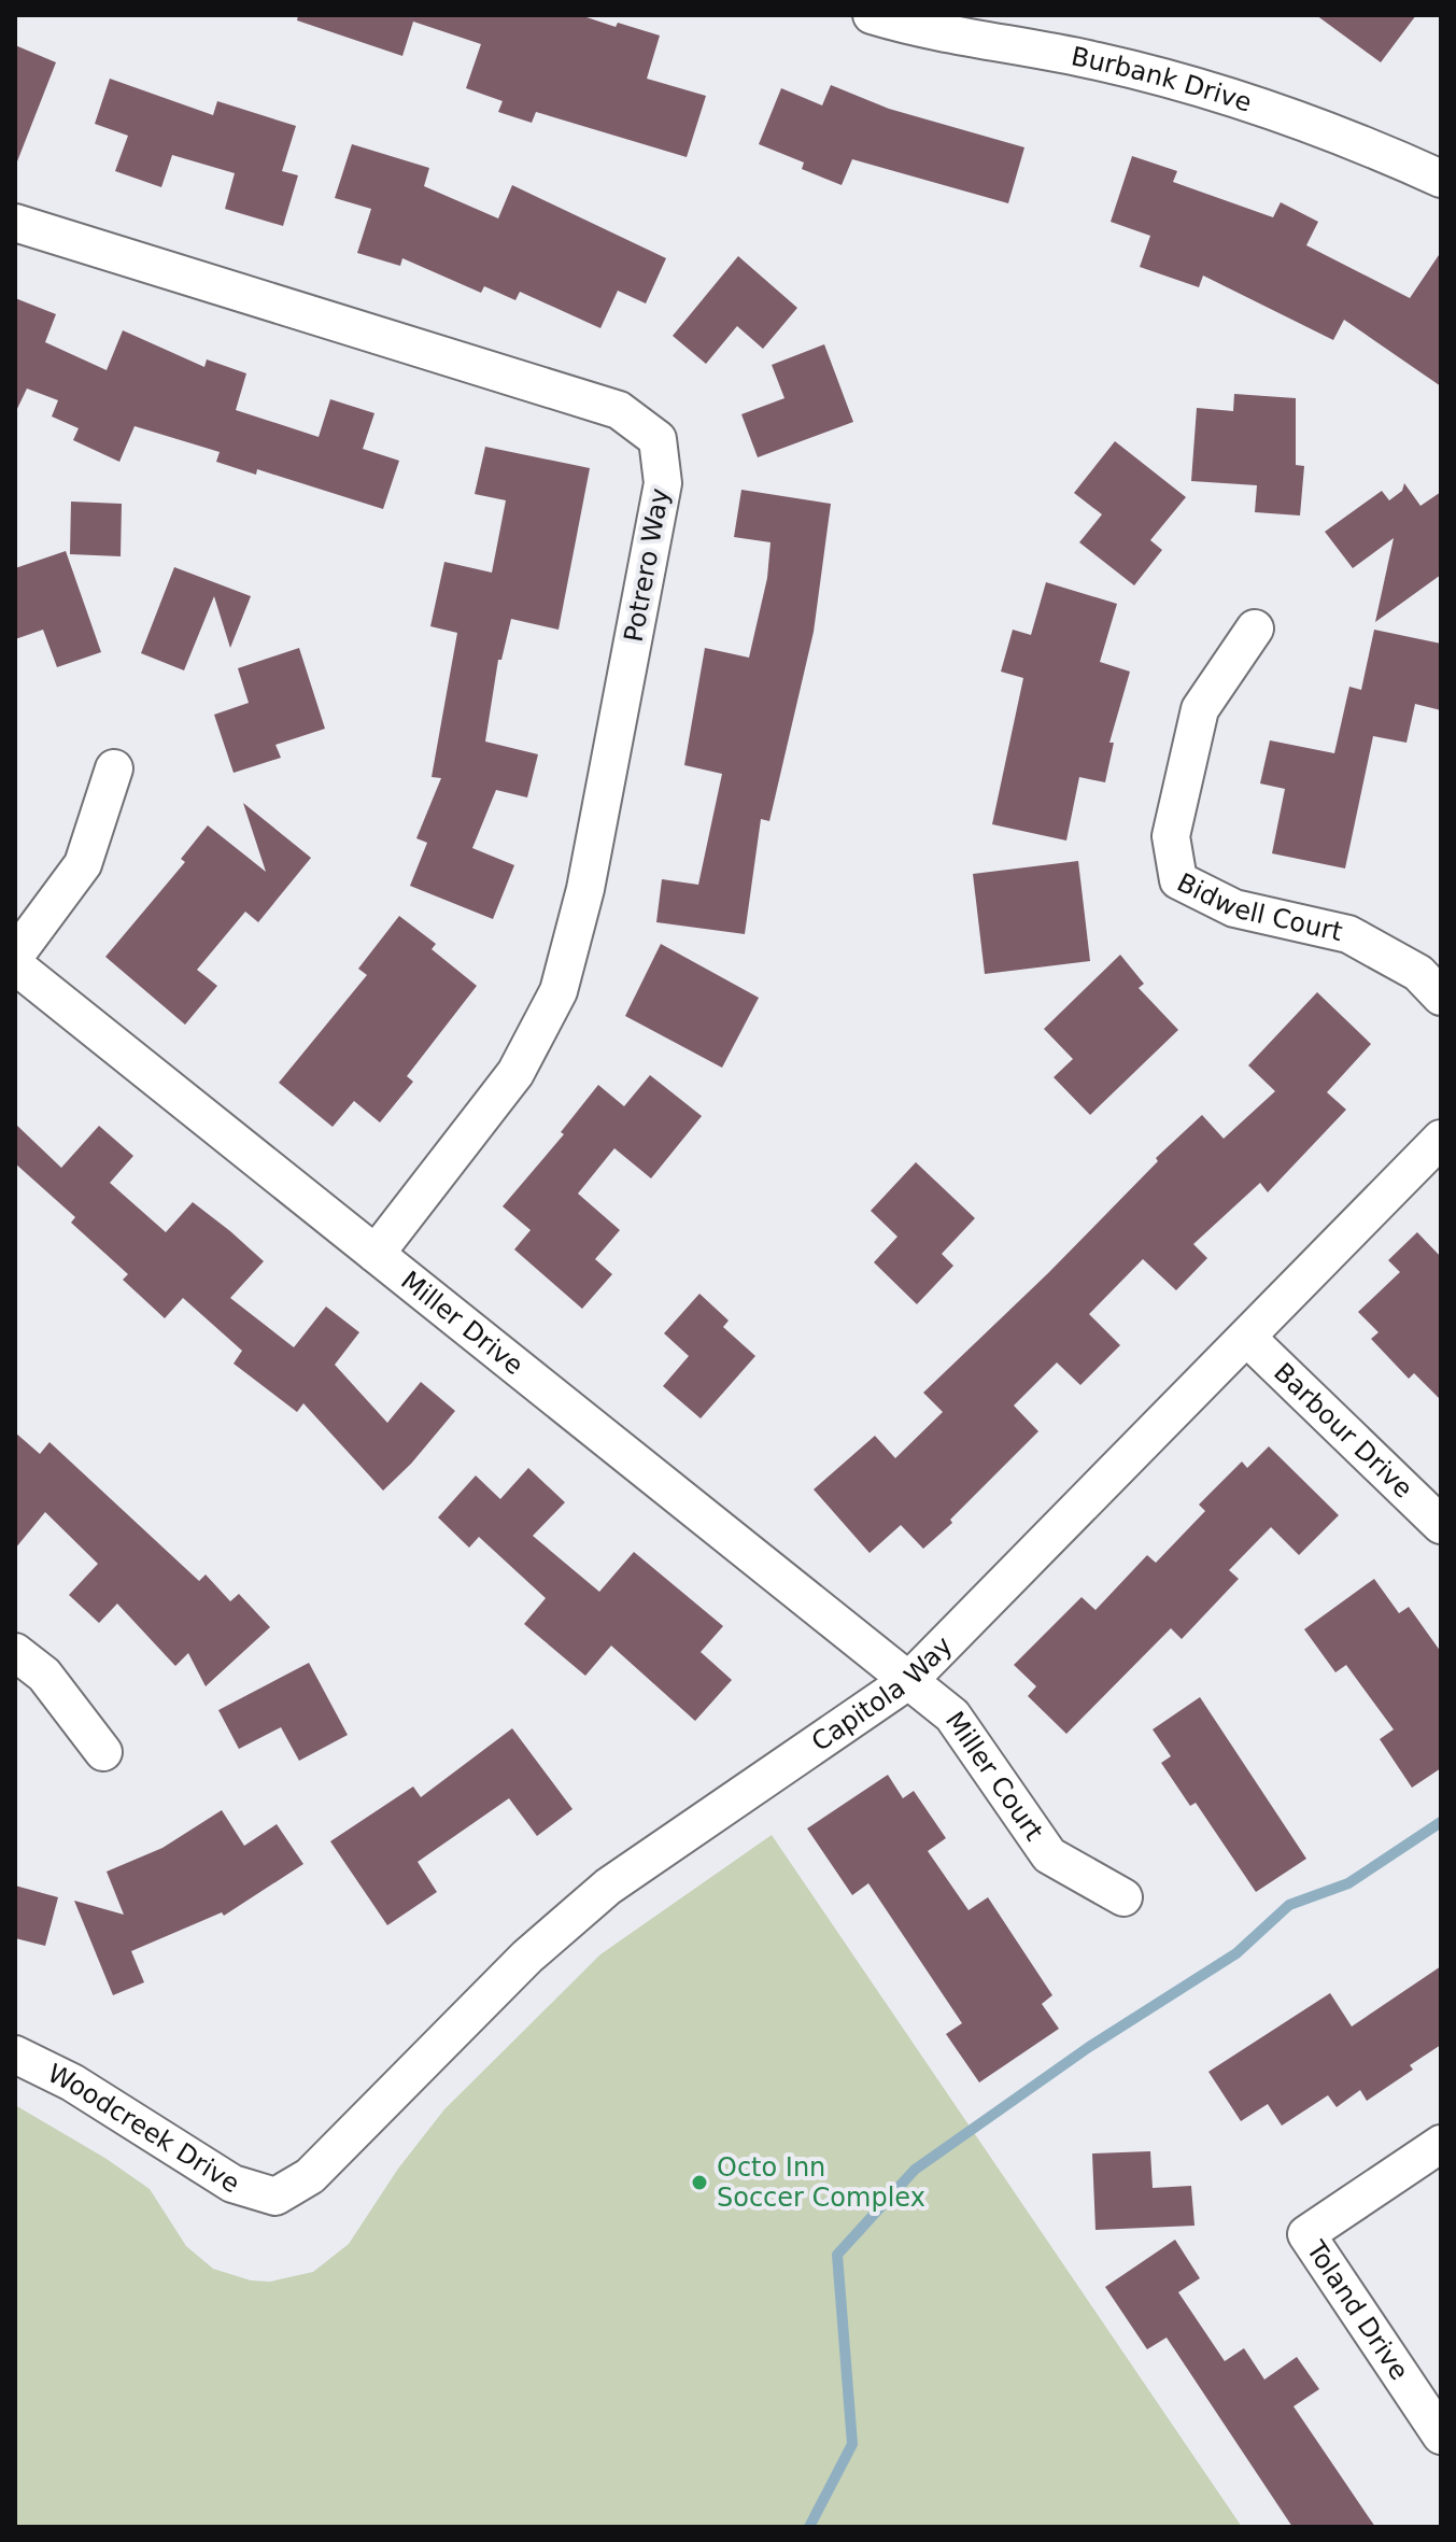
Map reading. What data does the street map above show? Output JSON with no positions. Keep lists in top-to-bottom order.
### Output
{
  "streets": {
    "street": [
      "Burbank Drive",
      "Potrero Way",
      "Bidwell Court",
      "Miller Drive",
      "Barbour Drive",
      "Capitola Way",
      "Miller Court",
      "Woodcreek Drive",
      "Toland Drive"
    ]
  },
  "crossings": [
    ["Potrero Way", "Miller Drive"],
    ["Miller Drive", "Capitola Way"],
    ["Miller Drive", "Miller Court"],
    ["Barbour Drive", "Capitola Way"],
    ["Capitola Way", "Miller Court"],
    ["Capitola Way", "Woodcreek Drive"]
  ],
  "places": ["Octo Inn Soccer Complex"]
}
